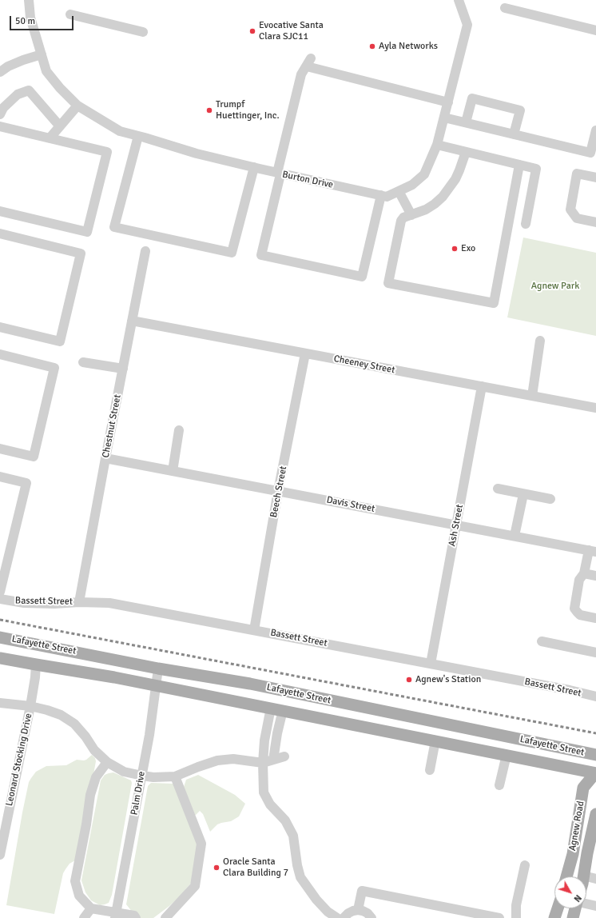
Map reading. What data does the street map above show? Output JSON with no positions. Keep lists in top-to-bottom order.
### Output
{
  "streets": {
    "main road": ["Lafayette Street", "Agnew Road"],
    "street": [
      "Burton Drive",
      "Cheeney Street",
      "Chestnut Street",
      "Beech Street",
      "Davis Street",
      "Ash Street",
      "Bassett Street",
      "Leonard Stocking Drive",
      "Palm Drive"
    ]
  },
  "crossings": [
    ["Cheeney Street", "Chestnut Street"],
    ["Cheeney Street", "Beech Street"],
    ["Cheeney Street", "Ash Street"],
    ["Chestnut Street", "Davis Street"],
    ["Chestnut Street", "Bassett Street"],
    ["Beech Street", "Davis Street"],
    ["Beech Street", "Bassett Street"],
    ["Davis Street", "Ash Street"],
    ["Ash Street", "Bassett Street"],
    ["Lafayette Street", "Leonard Stocking Drive"],
    ["Lafayette Street", "Palm Drive"],
    ["Lafayette Street", "Agnew Road"]
  ],
  "parks": ["Agnew Park"],
  "places": [
    "Evocative Santa Clara SJC11",
    "Ayla Networks",
    "Trumpf Huettinger, Inc.",
    "Exo",
    "Agnew's Station",
    "Oracle Santa Clara Building 7"
  ],
  "scale_bar": "50 m",
  "north": "bottom right"
}
